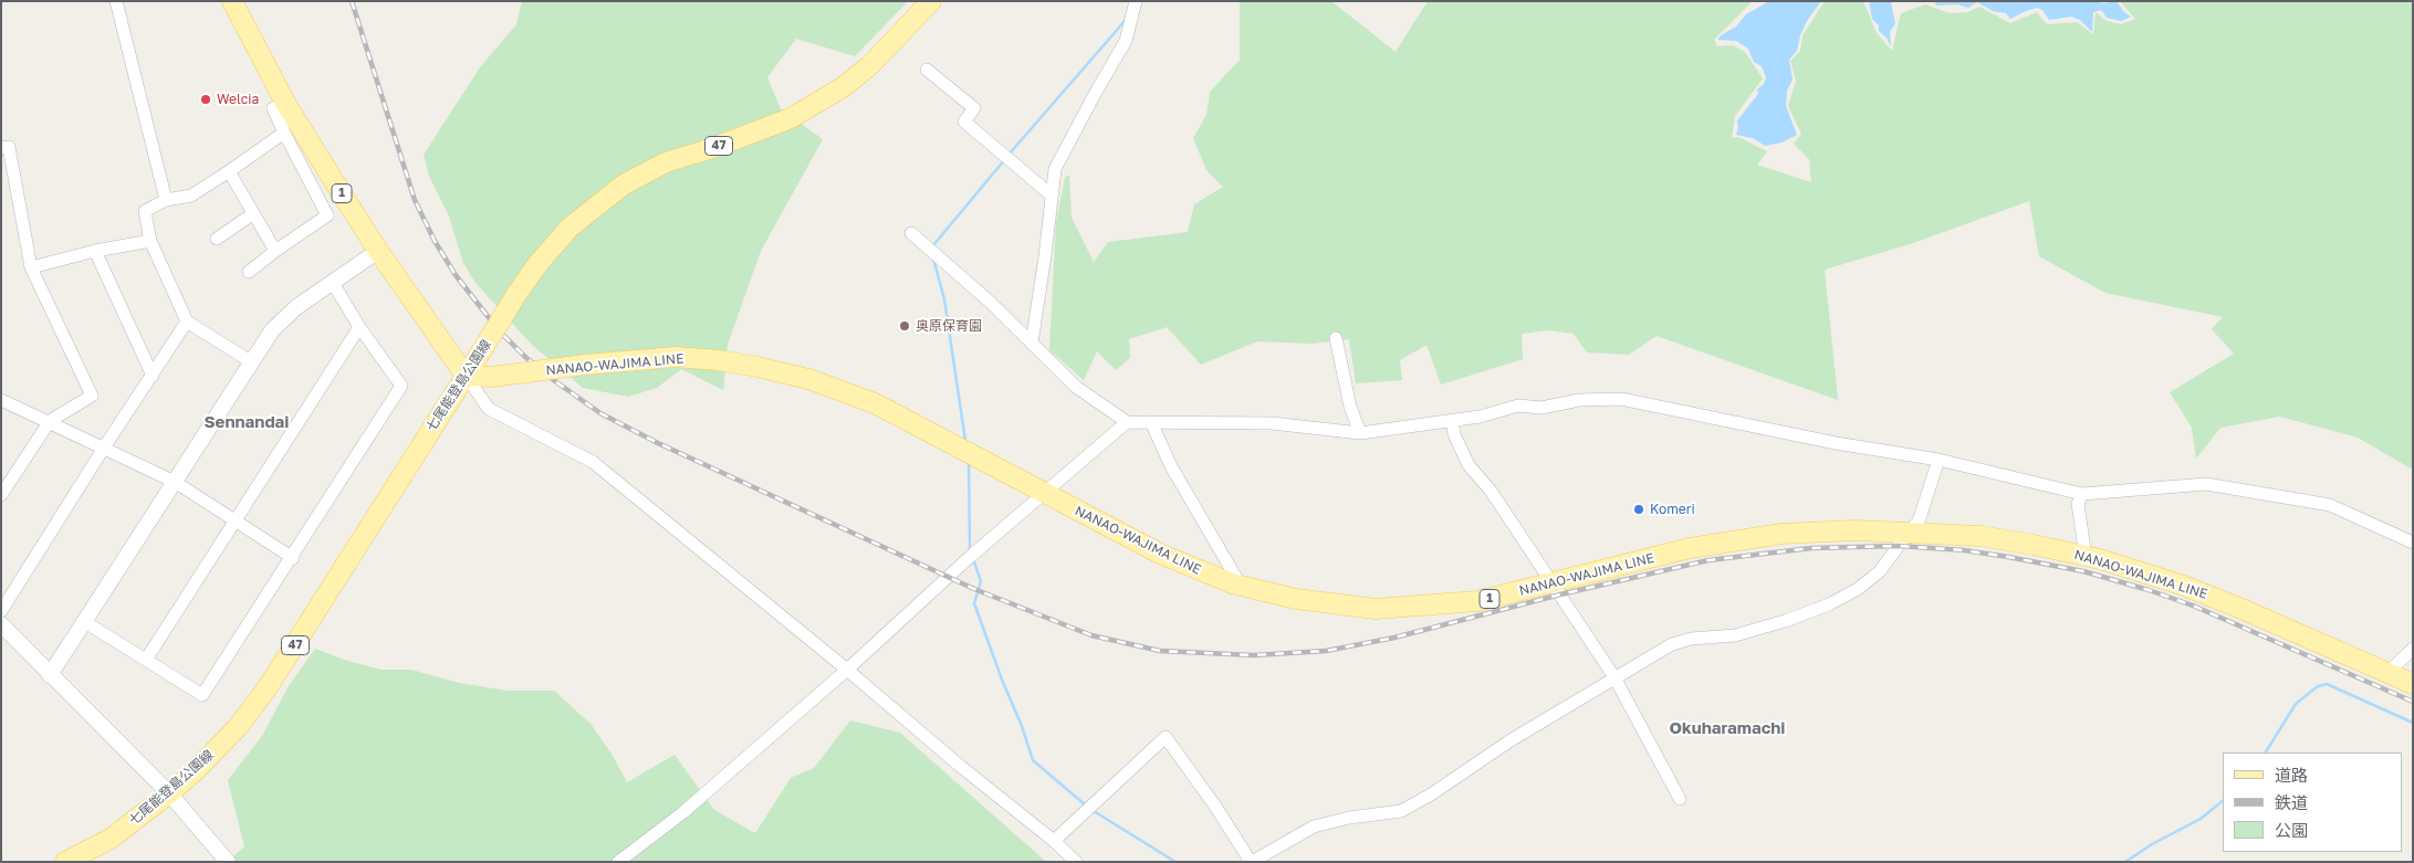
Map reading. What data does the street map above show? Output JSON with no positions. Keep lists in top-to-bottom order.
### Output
{
  "streets": {
    "main road": [
      "47",
      "1",
      "NANAO-WAJIMA LINE",
      "七尾能登島公園線"
    ]
  },
  "crossings": [
    ["1", "NANAO-WAJIMA LINE"],
    ["1", "七尾能登島公園線"],
    ["NANAO-WAJIMA LINE", "七尾能登島公園線"]
  ],
  "districts": ["Sennandai", "Okuharamachi"],
  "places": ["Welcia", "奥原保育園", "Komeri"],
  "legend": ["道路", "鉄道", "公園"]
}
